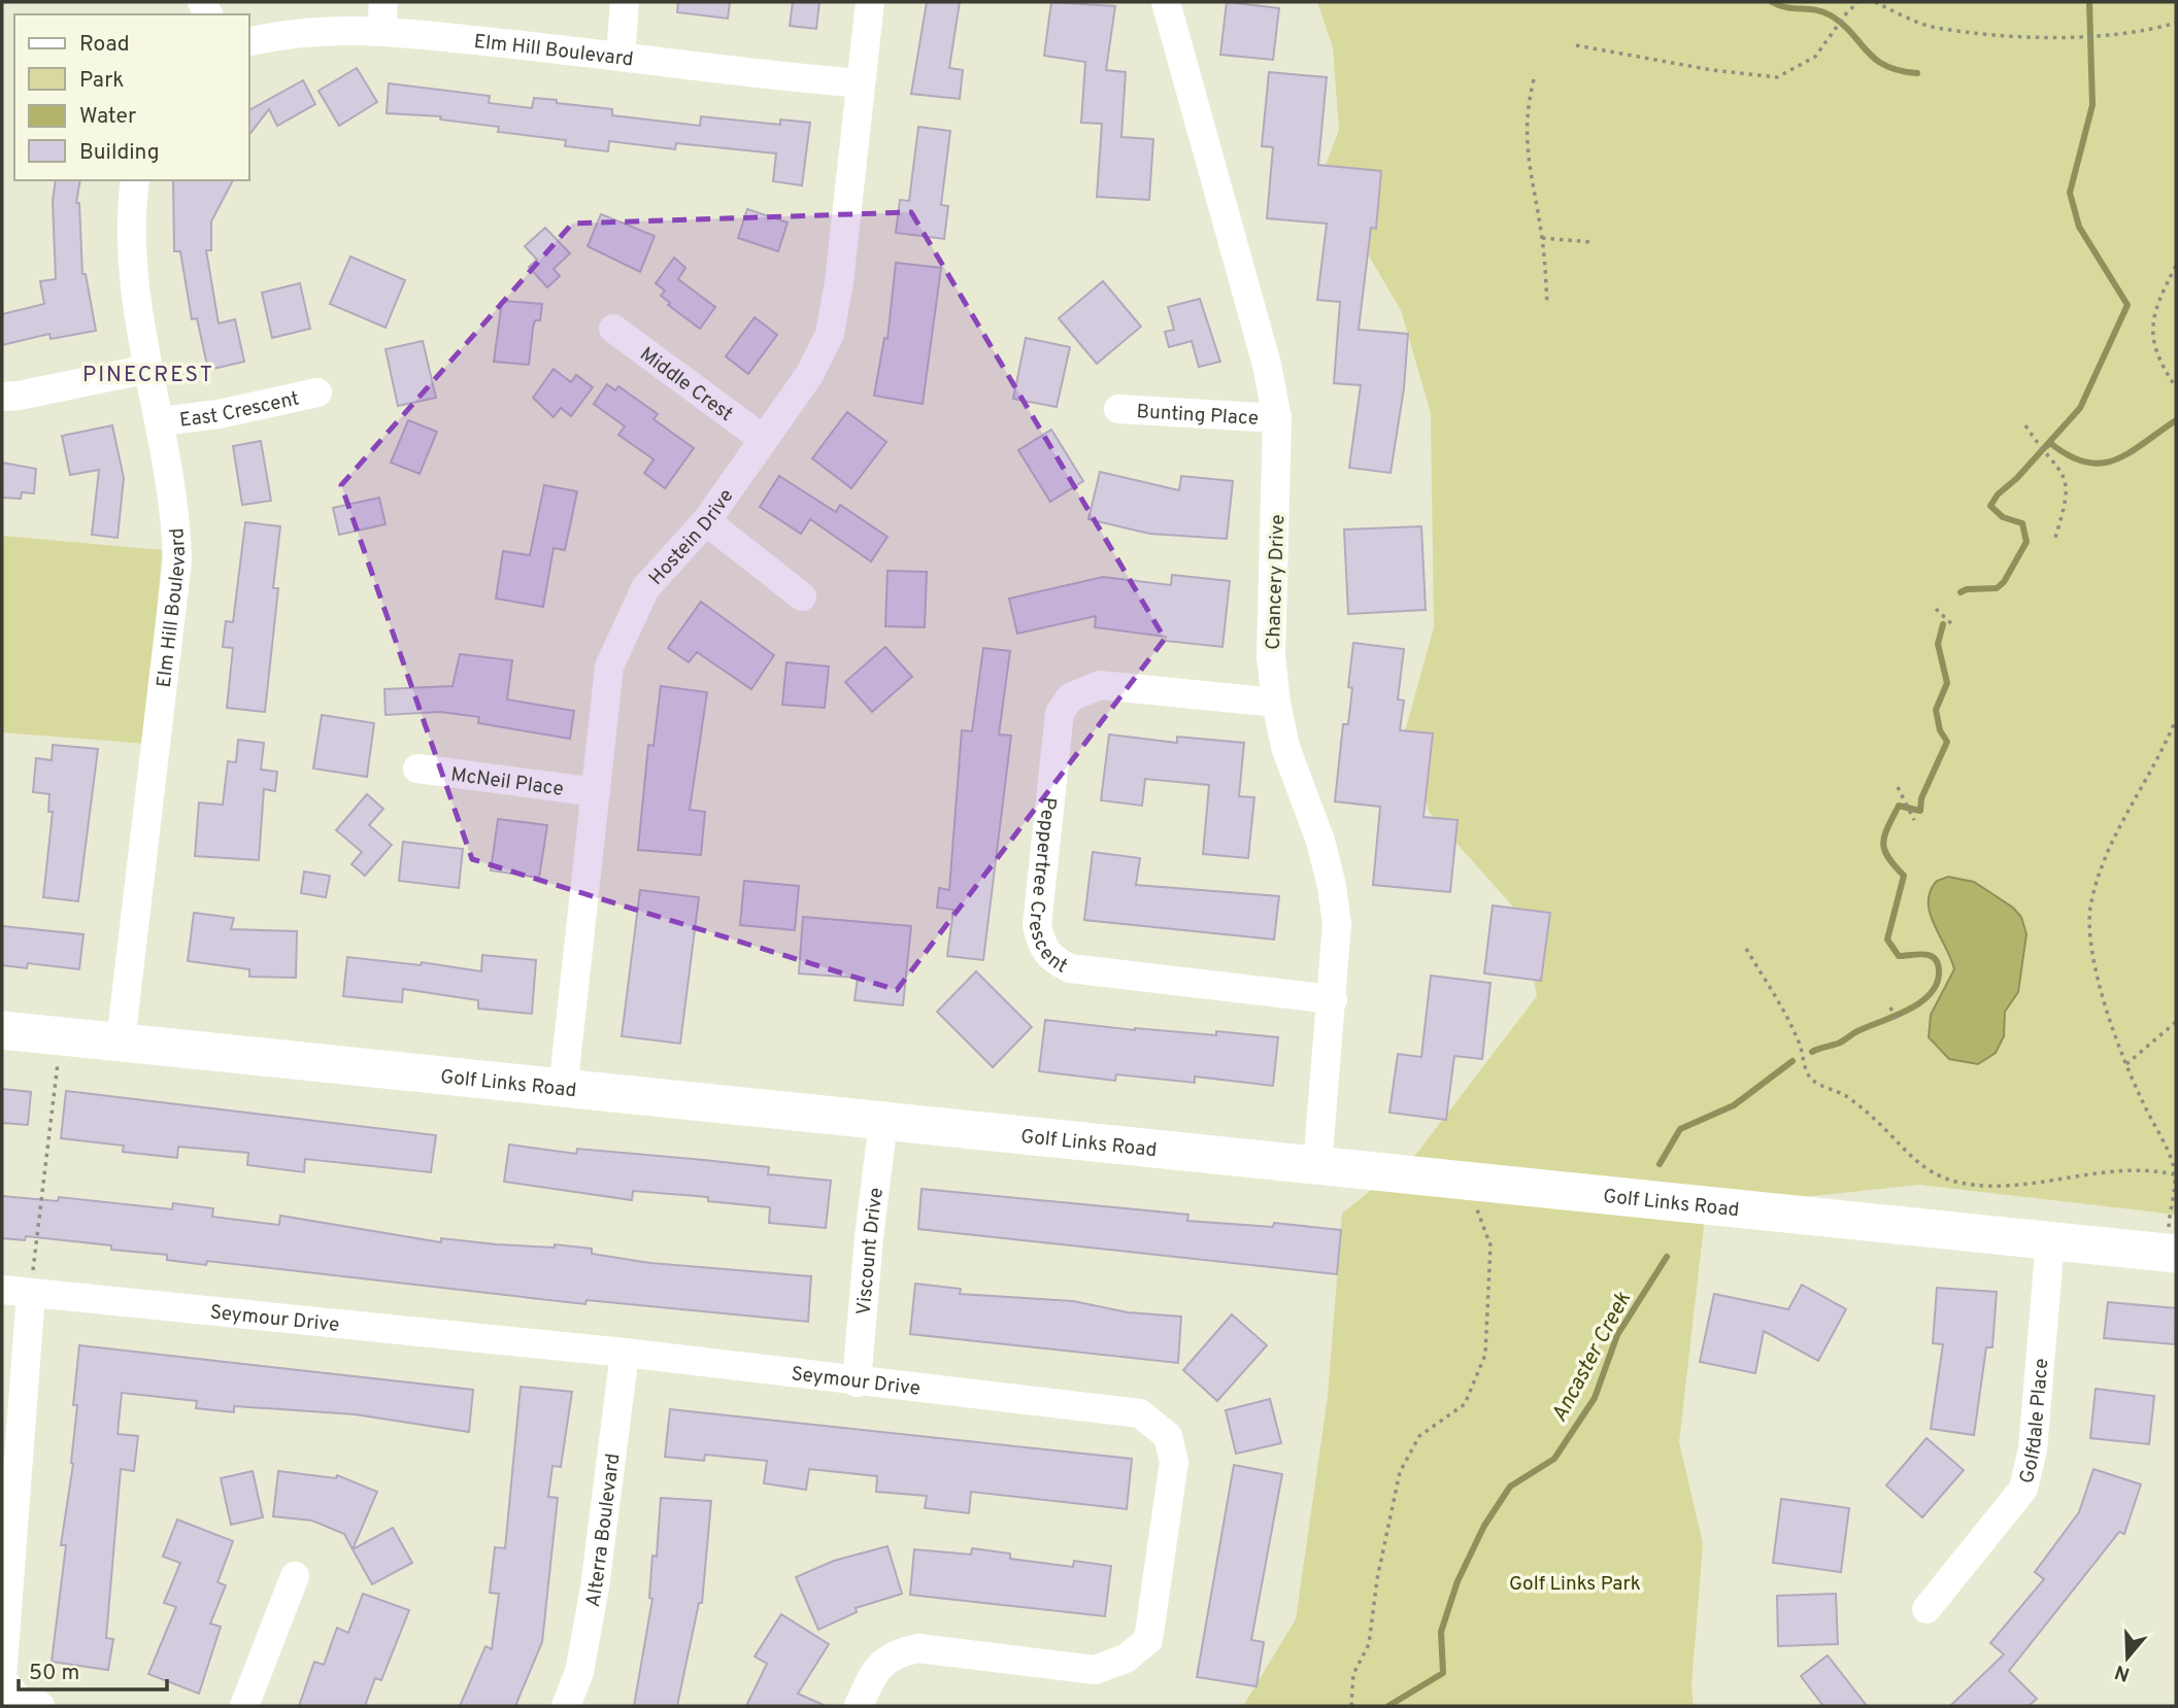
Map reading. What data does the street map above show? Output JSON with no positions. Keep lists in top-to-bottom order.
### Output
{
  "streets": {
    "main road": ["Golf Links Road"],
    "street": [
      "Elm Hill Boulevard",
      "Middle Crest",
      "East Crescent",
      "Bunting Place",
      "Hostein Drive",
      "Chancery Drive",
      "McNeil Place",
      "Peppertree Crescent",
      "Viscount Drive",
      "Seymour Drive",
      "Golfdale Place",
      "Alterra Boulevard"
    ]
  },
  "crossings": [
    ["Elm Hill Boulevard", "East Crescent"],
    ["Elm Hill Boulevard", "Hostein Drive"],
    ["Elm Hill Boulevard", "Golf Links Road"],
    ["Middle Crest", "Hostein Drive"],
    ["Bunting Place", "Chancery Drive"],
    ["Hostein Drive", "McNeil Place"],
    ["Hostein Drive", "Golf Links Road"],
    ["Chancery Drive", "Peppertree Crescent"],
    ["Chancery Drive", "Golf Links Road"],
    ["Golf Links Road", "Viscount Drive"],
    ["Golf Links Road", "Golfdale Place"],
    ["Viscount Drive", "Seymour Drive"],
    ["Seymour Drive", "Alterra Boulevard"]
  ],
  "districts": ["PINECREST"],
  "water": ["Ancaster Creek"],
  "parks": ["Golf Links Park"],
  "legend": [
    "Road",
    "Park",
    "Water",
    "Building"
  ],
  "scale_bar": "50 m",
  "north": "bottom"
}
